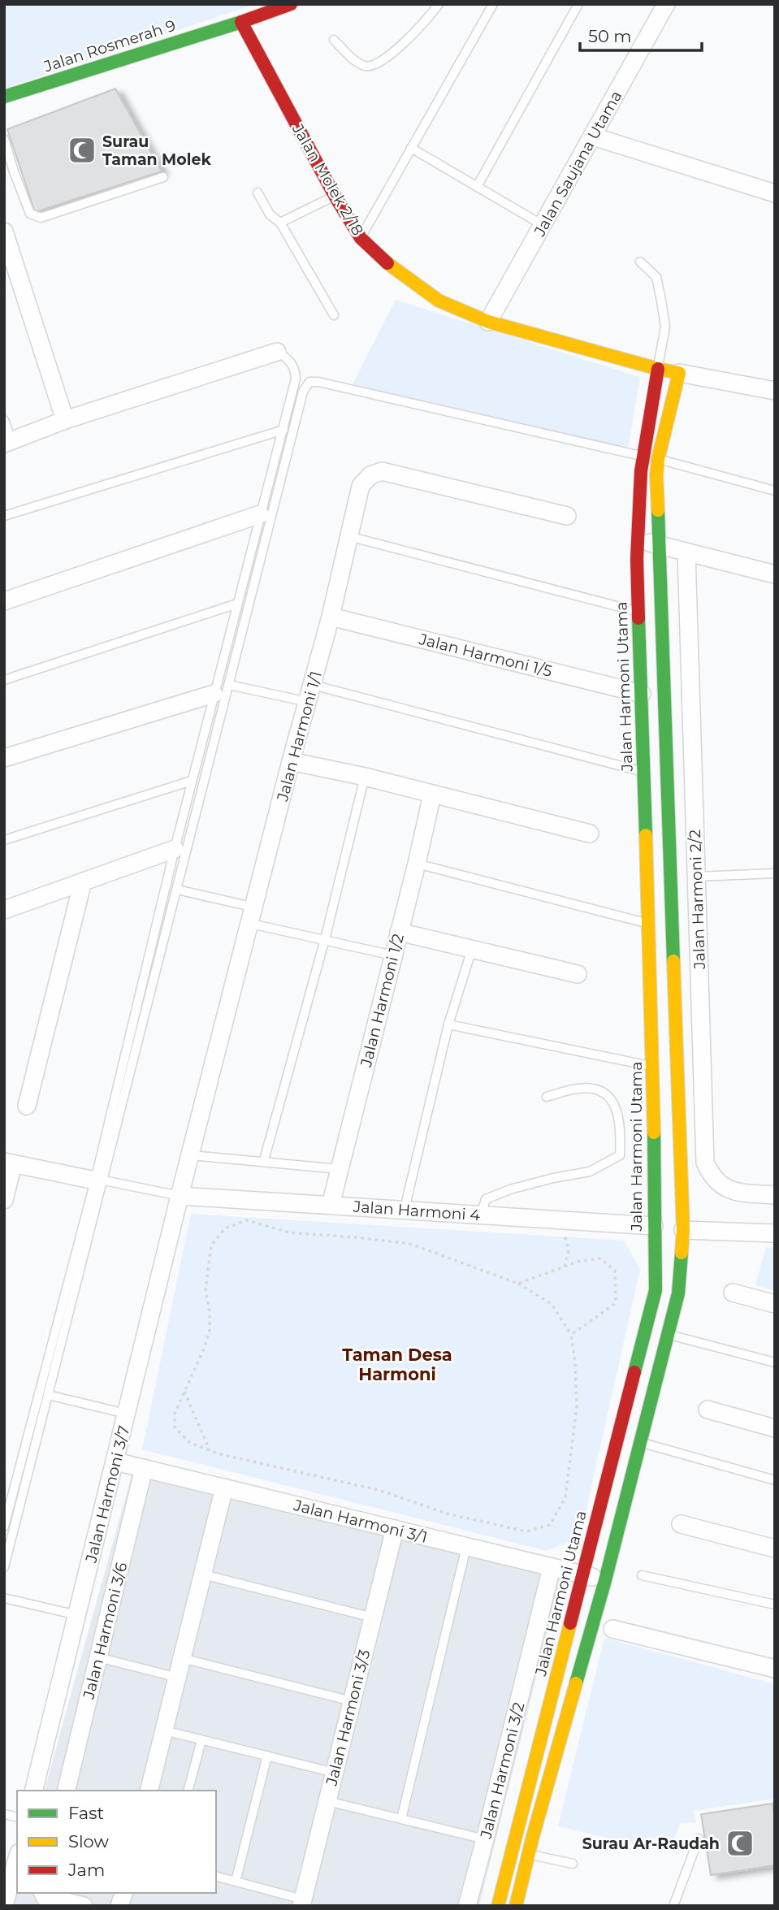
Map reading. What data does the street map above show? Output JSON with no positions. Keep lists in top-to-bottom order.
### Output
{
  "streets": {
    "main road": ["Jalan Rosmerah 9", "Jalan Molek 2/18", "Jalan Harmoni Utama"],
    "street": [
      "Jalan Saujana Utama",
      "Jalan Harmoni 1/5",
      "Jalan Harmoni 1/1",
      "Jalan Harmoni 2/2",
      "Jalan Harmoni 1/2",
      "Jalan Harmoni 4",
      "Jalan Harmoni 3/7",
      "Jalan Harmoni 3/1",
      "Jalan Harmoni 3/6",
      "Jalan Harmoni 3/3",
      "Jalan Harmoni 3/2"
    ]
  },
  "crossings": [
    ["Jalan Rosmerah 9", "Jalan Molek 2/18"],
    ["Jalan Saujana Utama", "Jalan Molek 2/18"],
    ["Jalan Molek 2/18", "Jalan Harmoni Utama"],
    ["Jalan Harmoni 1/5", "Jalan Harmoni Utama"],
    ["Jalan Harmoni 1/5", "Jalan Harmoni 1/1"],
    ["Jalan Harmoni Utama", "Jalan Harmoni 4"],
    ["Jalan Harmoni Utama", "Jalan Harmoni 3/1"],
    ["Jalan Harmoni 1/1", "Jalan Harmoni 4"],
    ["Jalan Harmoni 1/1", "Jalan Harmoni 3/7"],
    ["Jalan Harmoni 1/2", "Jalan Harmoni 4"],
    ["Jalan Harmoni 4", "Jalan Harmoni 3/7"],
    ["Jalan Harmoni 3/7", "Jalan Harmoni 3/1"],
    ["Jalan Harmoni 3/1", "Jalan Harmoni 3/6"],
    ["Jalan Harmoni 3/1", "Jalan Harmoni 3/3"],
    ["Jalan Harmoni 3/1", "Jalan Harmoni 3/2"]
  ],
  "districts": ["Taman Desa Harmoni"],
  "places": {
    "mosque": ["Surau Taman Molek", "Surau Ar-Raudah"]
  },
  "legend": ["Fast", "Slow", "Jam"],
  "scale_bar": "50 m"
}
